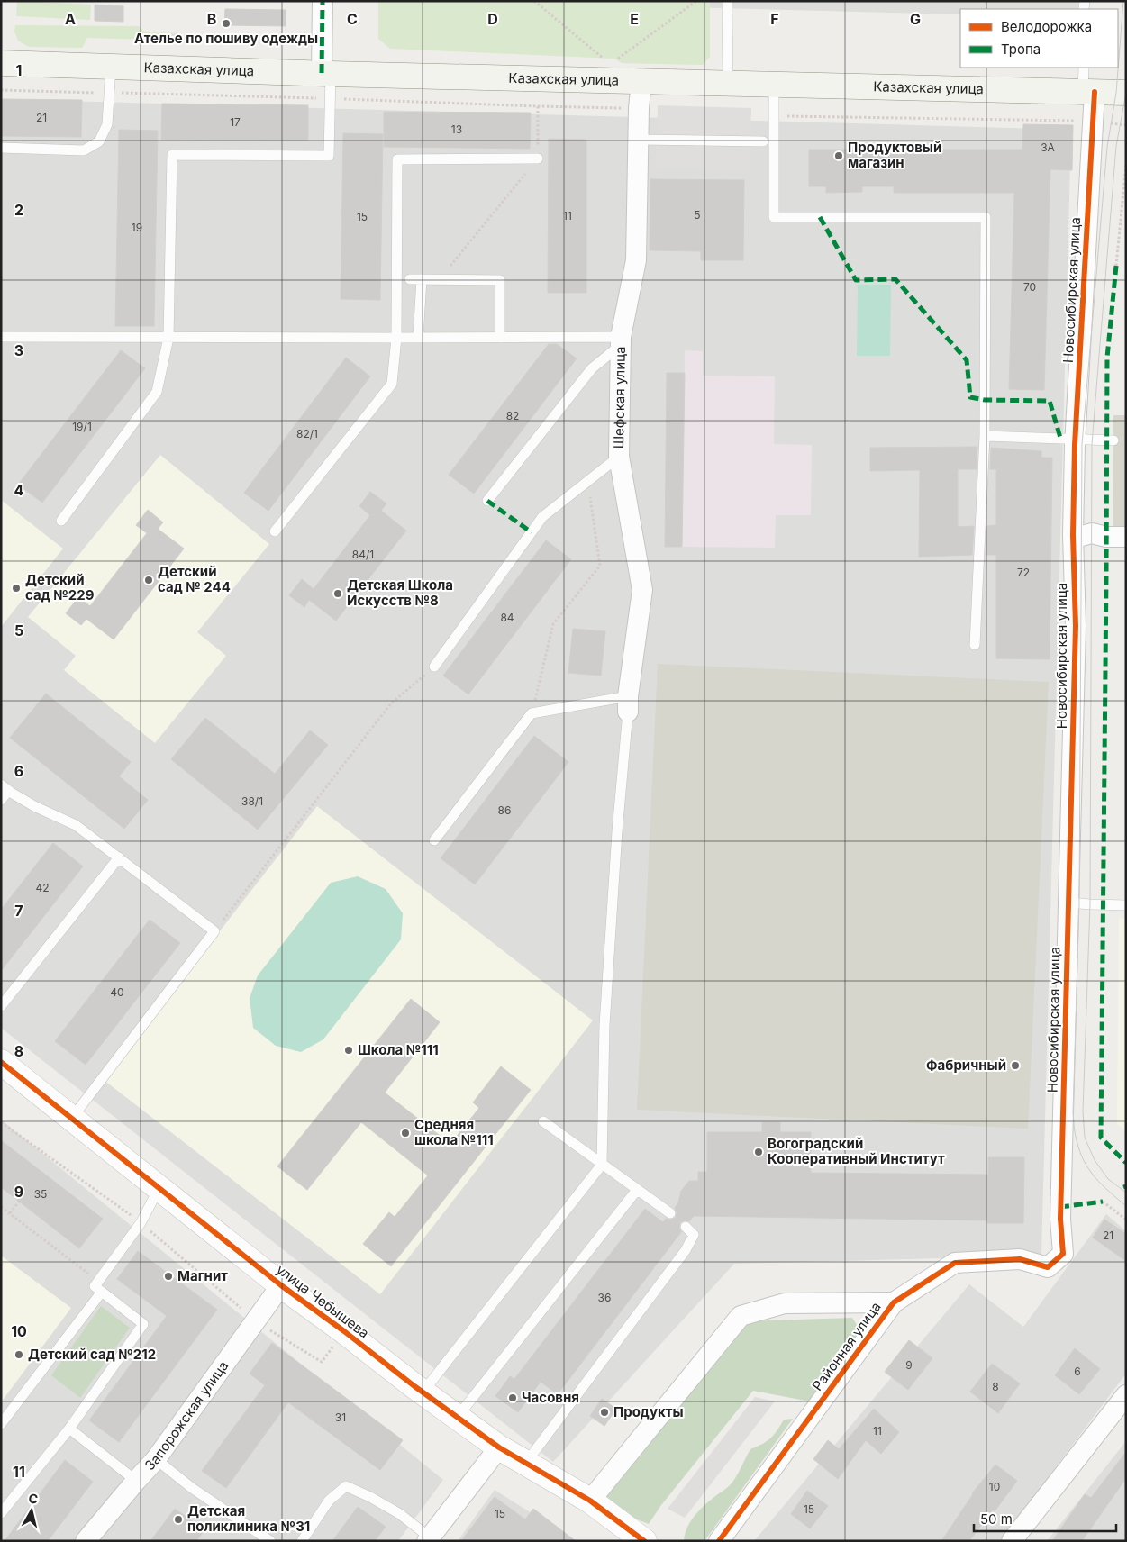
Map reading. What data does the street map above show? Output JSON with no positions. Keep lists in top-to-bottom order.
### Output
{
  "streets": {
    "main road": ["Казахская улица"],
    "street": [
      "Новосибирская улица",
      "Шефская улица",
      "улица Чебышева",
      "Районная улица",
      "Запорожская улица"
    ]
  },
  "crossings": [
    ["Казахская улица", "Новосибирская улица"],
    ["Казахская улица", "Шефская улица"],
    ["Новосибирская улица", "Районная улица"],
    ["улица Чебышева", "Запорожская улица"]
  ],
  "places": [
    "Ателье по пошиву одежды",
    "Продуктовый магазин",
    "Детский сад № 244",
    "Детский сад №229",
    "Детская Школа Искусств №8",
    "Школа №111",
    "Фабричный",
    "Средняя школа №111",
    "Вогоградский Кооперативный Институт",
    "Магнит",
    "Детский сад №212",
    "Часовня",
    "Продукты",
    "Детская поликлиника №31"
  ],
  "house_numbers": [
    "21",
    "17",
    "13",
    "3А",
    "5",
    "11",
    "15",
    "19",
    "70",
    "82",
    "19/1",
    "82/1",
    "84/1",
    "72",
    "84",
    "38/1",
    "86",
    "42",
    "40",
    "35",
    "21",
    "36",
    "9",
    "6",
    "8",
    "31",
    "11",
    "10",
    "15",
    "15"
  ],
  "legend": ["Велодорожка", "Тропа"],
  "scale_bar": "50 m",
  "north": "top",
  "grid": {
    "columns": [
      "A",
      "B",
      "C",
      "D",
      "E",
      "F",
      "G"
    ],
    "rows": [
      "1",
      "2",
      "3",
      "4",
      "5",
      "6",
      "7",
      "8",
      "9",
      "10",
      "11"
    ]
  }
}
